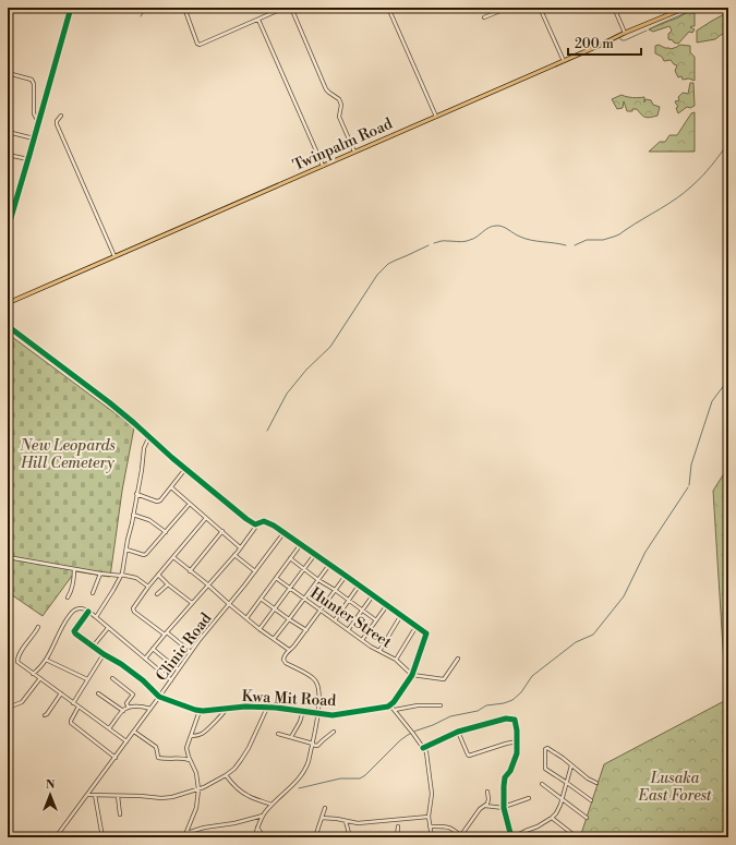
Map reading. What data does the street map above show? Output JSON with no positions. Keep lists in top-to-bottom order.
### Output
{
  "streets": {
    "main road": ["Twinpalm Road"],
    "street": ["Hunter Street", "Clinic Road", "Kwa Mit Road"]
  },
  "crossings": [
    ["Clinic Road", "Kwa Mit Road"]
  ],
  "parks": ["New Leopards Hill Cemetery", "Lusaka East Forest"],
  "scale_bar": "200 m",
  "north": "top"
}
